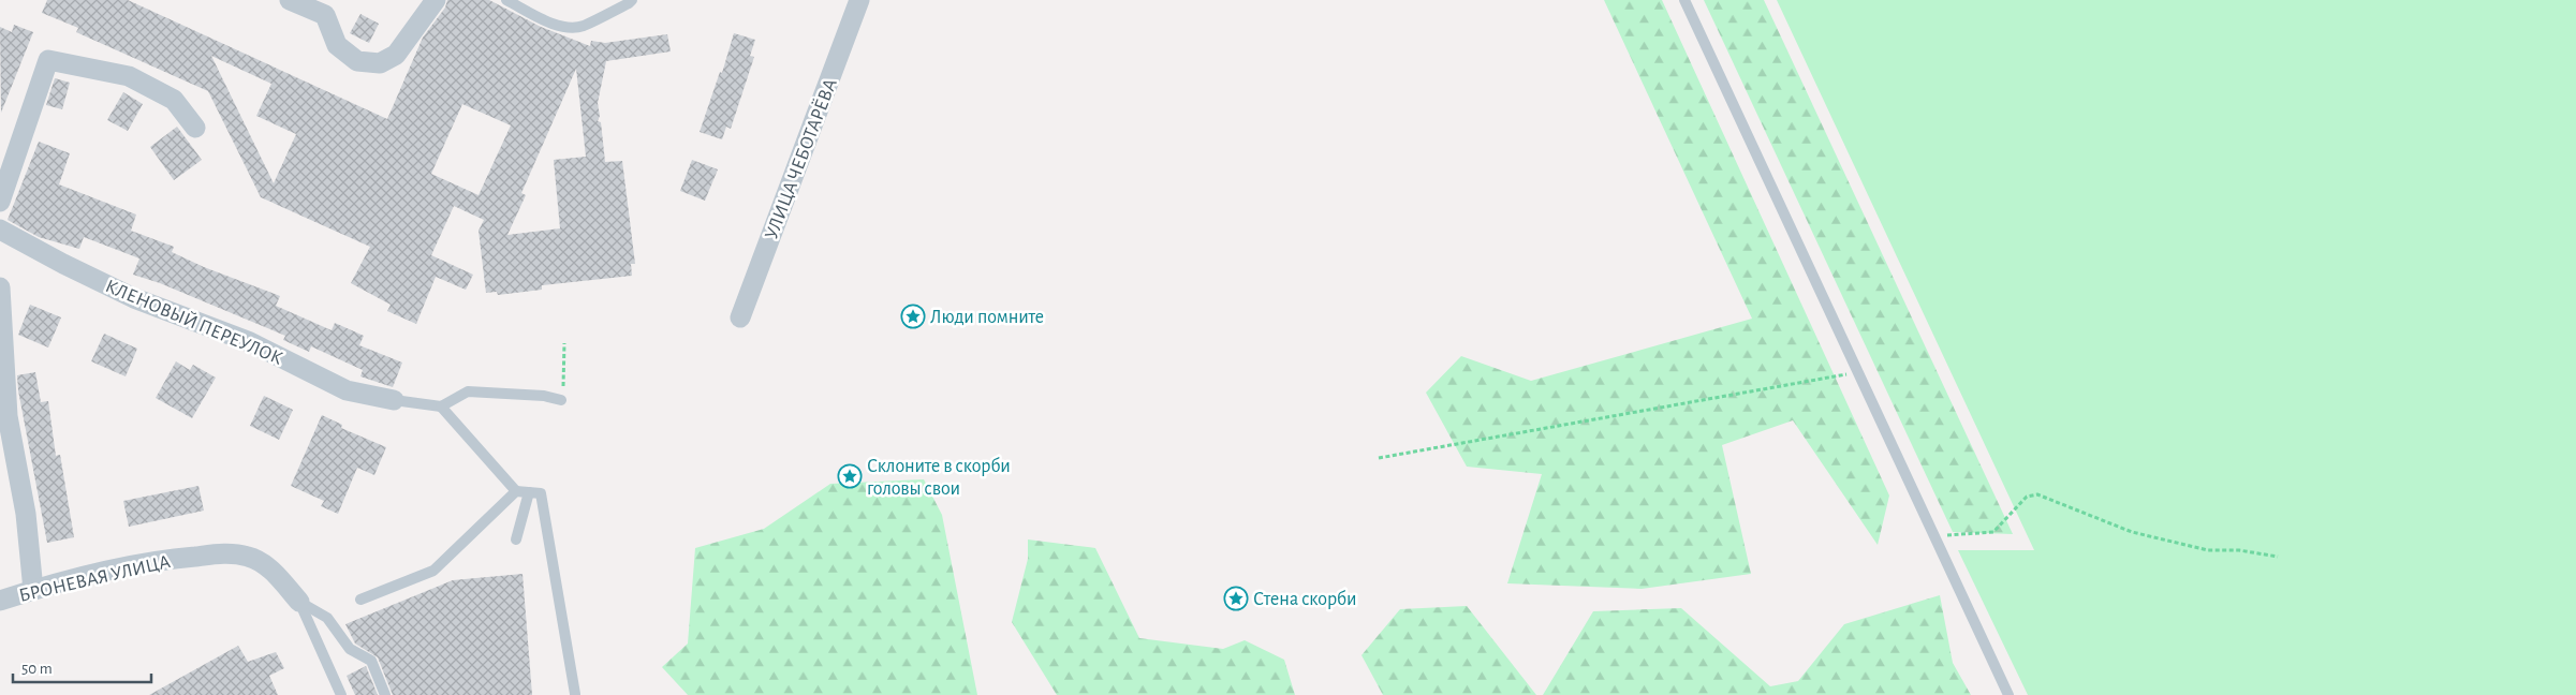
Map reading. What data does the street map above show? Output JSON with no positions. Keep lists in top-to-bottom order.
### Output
{
  "streets": {
    "street": ["УЛИЦА ЧЕБОТАРЁВА", "КЛЕНОВЫЙ ПЕРЕУЛОК", "БРОНЕВАЯ УЛИЦА"]
  },
  "places": {
    "place": ["Люди помните", "Склоните в скорби головы свои", "Стена скорби"]
  },
  "scale_bar": "50 m"
}
